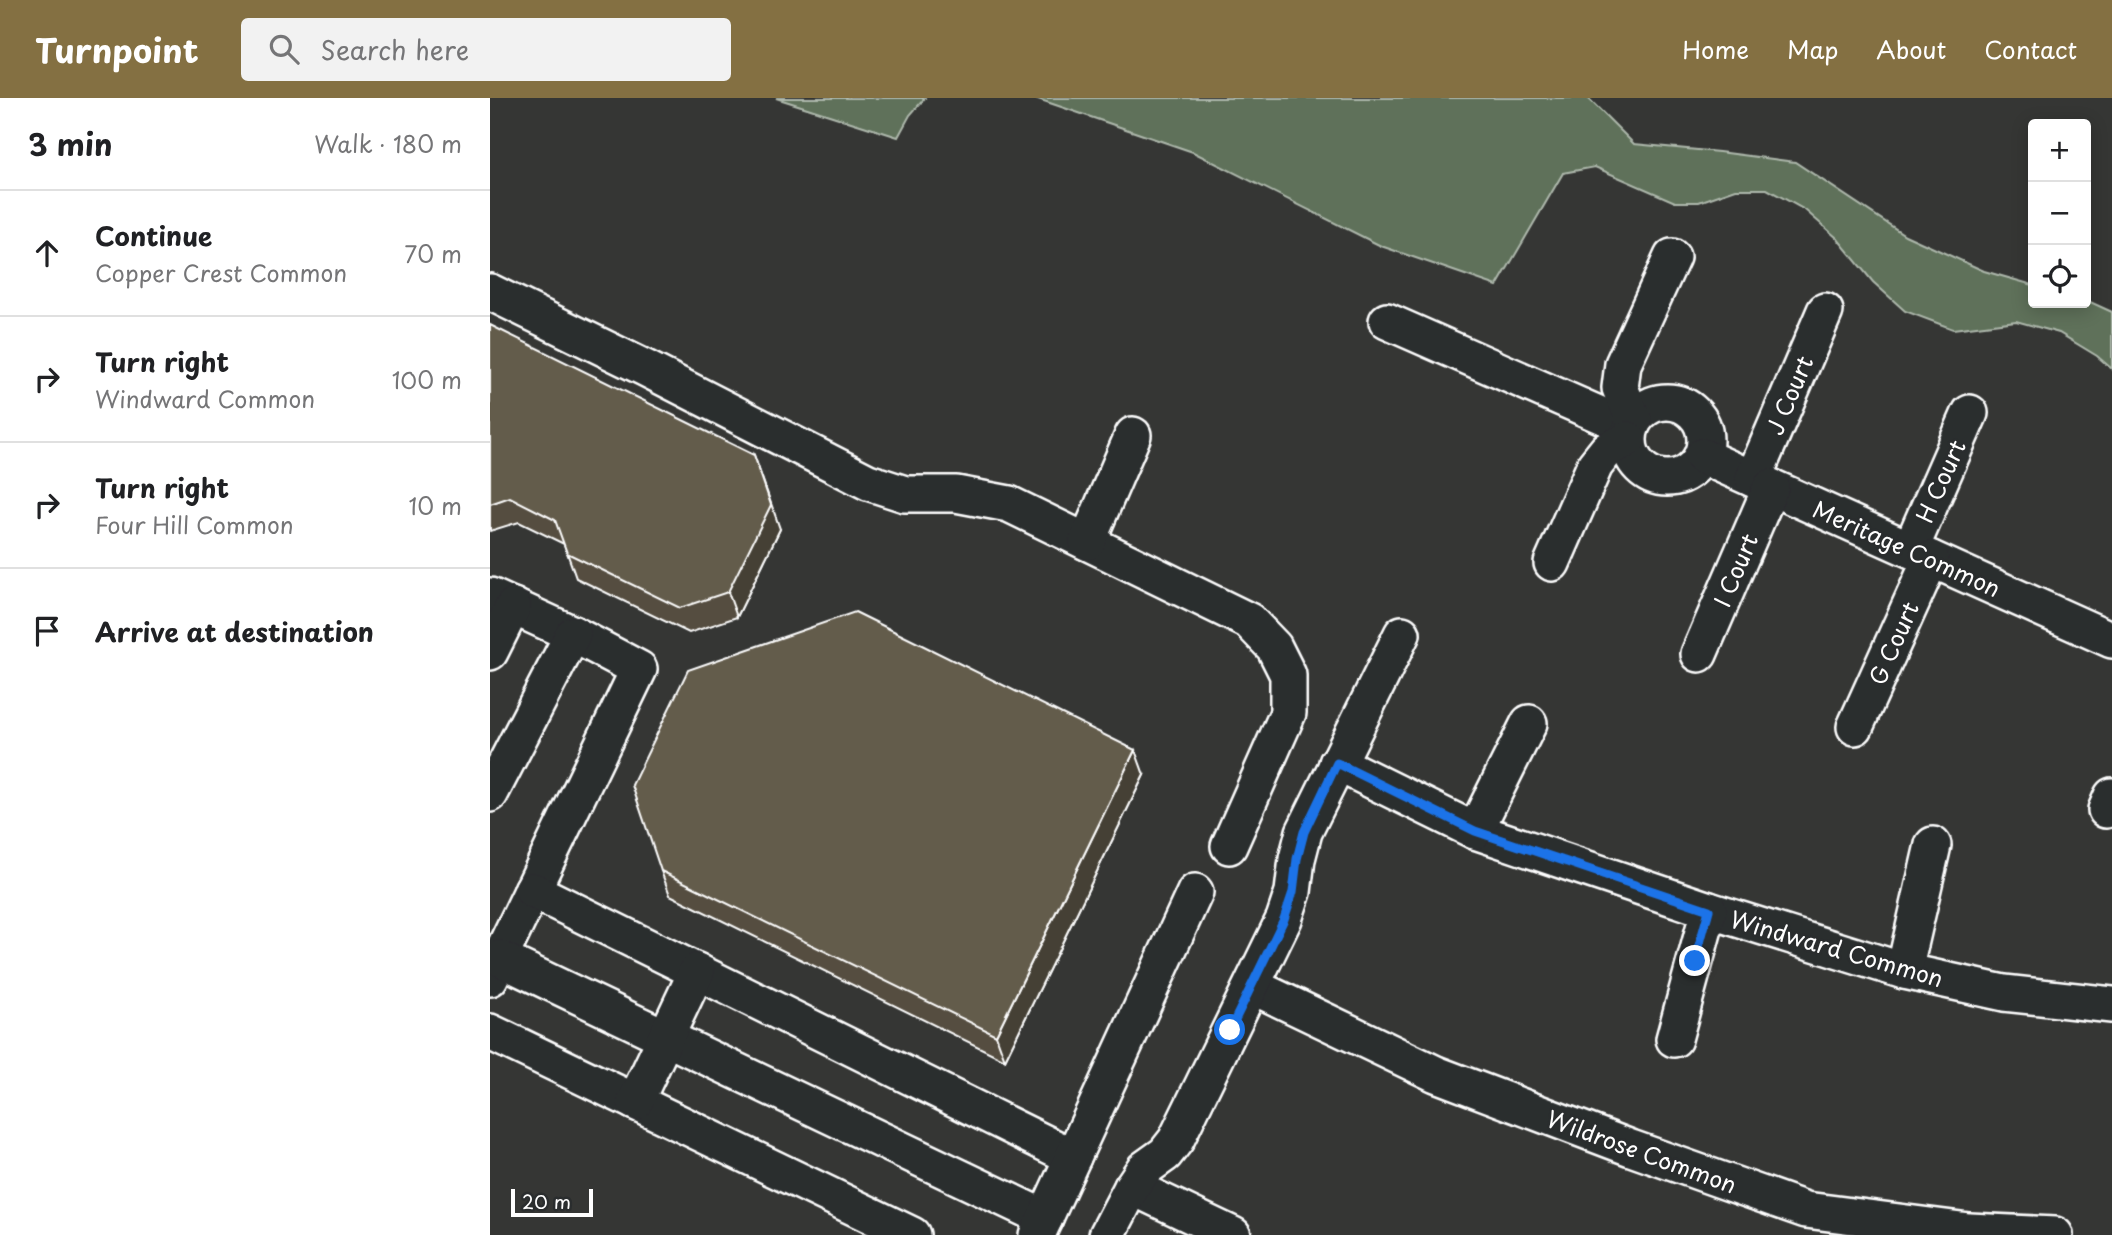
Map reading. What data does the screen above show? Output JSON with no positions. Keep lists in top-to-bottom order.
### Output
{
  "streets": {
    "street": [
      "J Court",
      "H Court",
      "Meritage Common",
      "I Court",
      "G Court",
      "Windward Common",
      "Wildrose Common"
    ]
  },
  "crossings": [
    ["J Court", "Meritage Common"],
    ["J Court", "I Court"],
    ["H Court", "Meritage Common"],
    ["H Court", "G Court"],
    ["Meritage Common", "I Court"],
    ["Meritage Common", "G Court"]
  ],
  "scale_bar": "20 m",
  "page": {
    "header": "Turnpoint",
    "search": "Search here",
    "nav": [
      "Home",
      "Map",
      "About",
      "Contact"
    ],
    "heading": ["3 min", "Walk · 180 m"],
    "map_buttons": ["+", "−"],
    "list": [
      ["Continue", "Copper Crest Common", "70 m"],
      ["Turn right", "Windward Common", "100 m"],
      ["Turn right", "Four Hill Common", "10 m"],
      "Arrive at destination"
    ],
    "scale": "20 m"
  }
}
